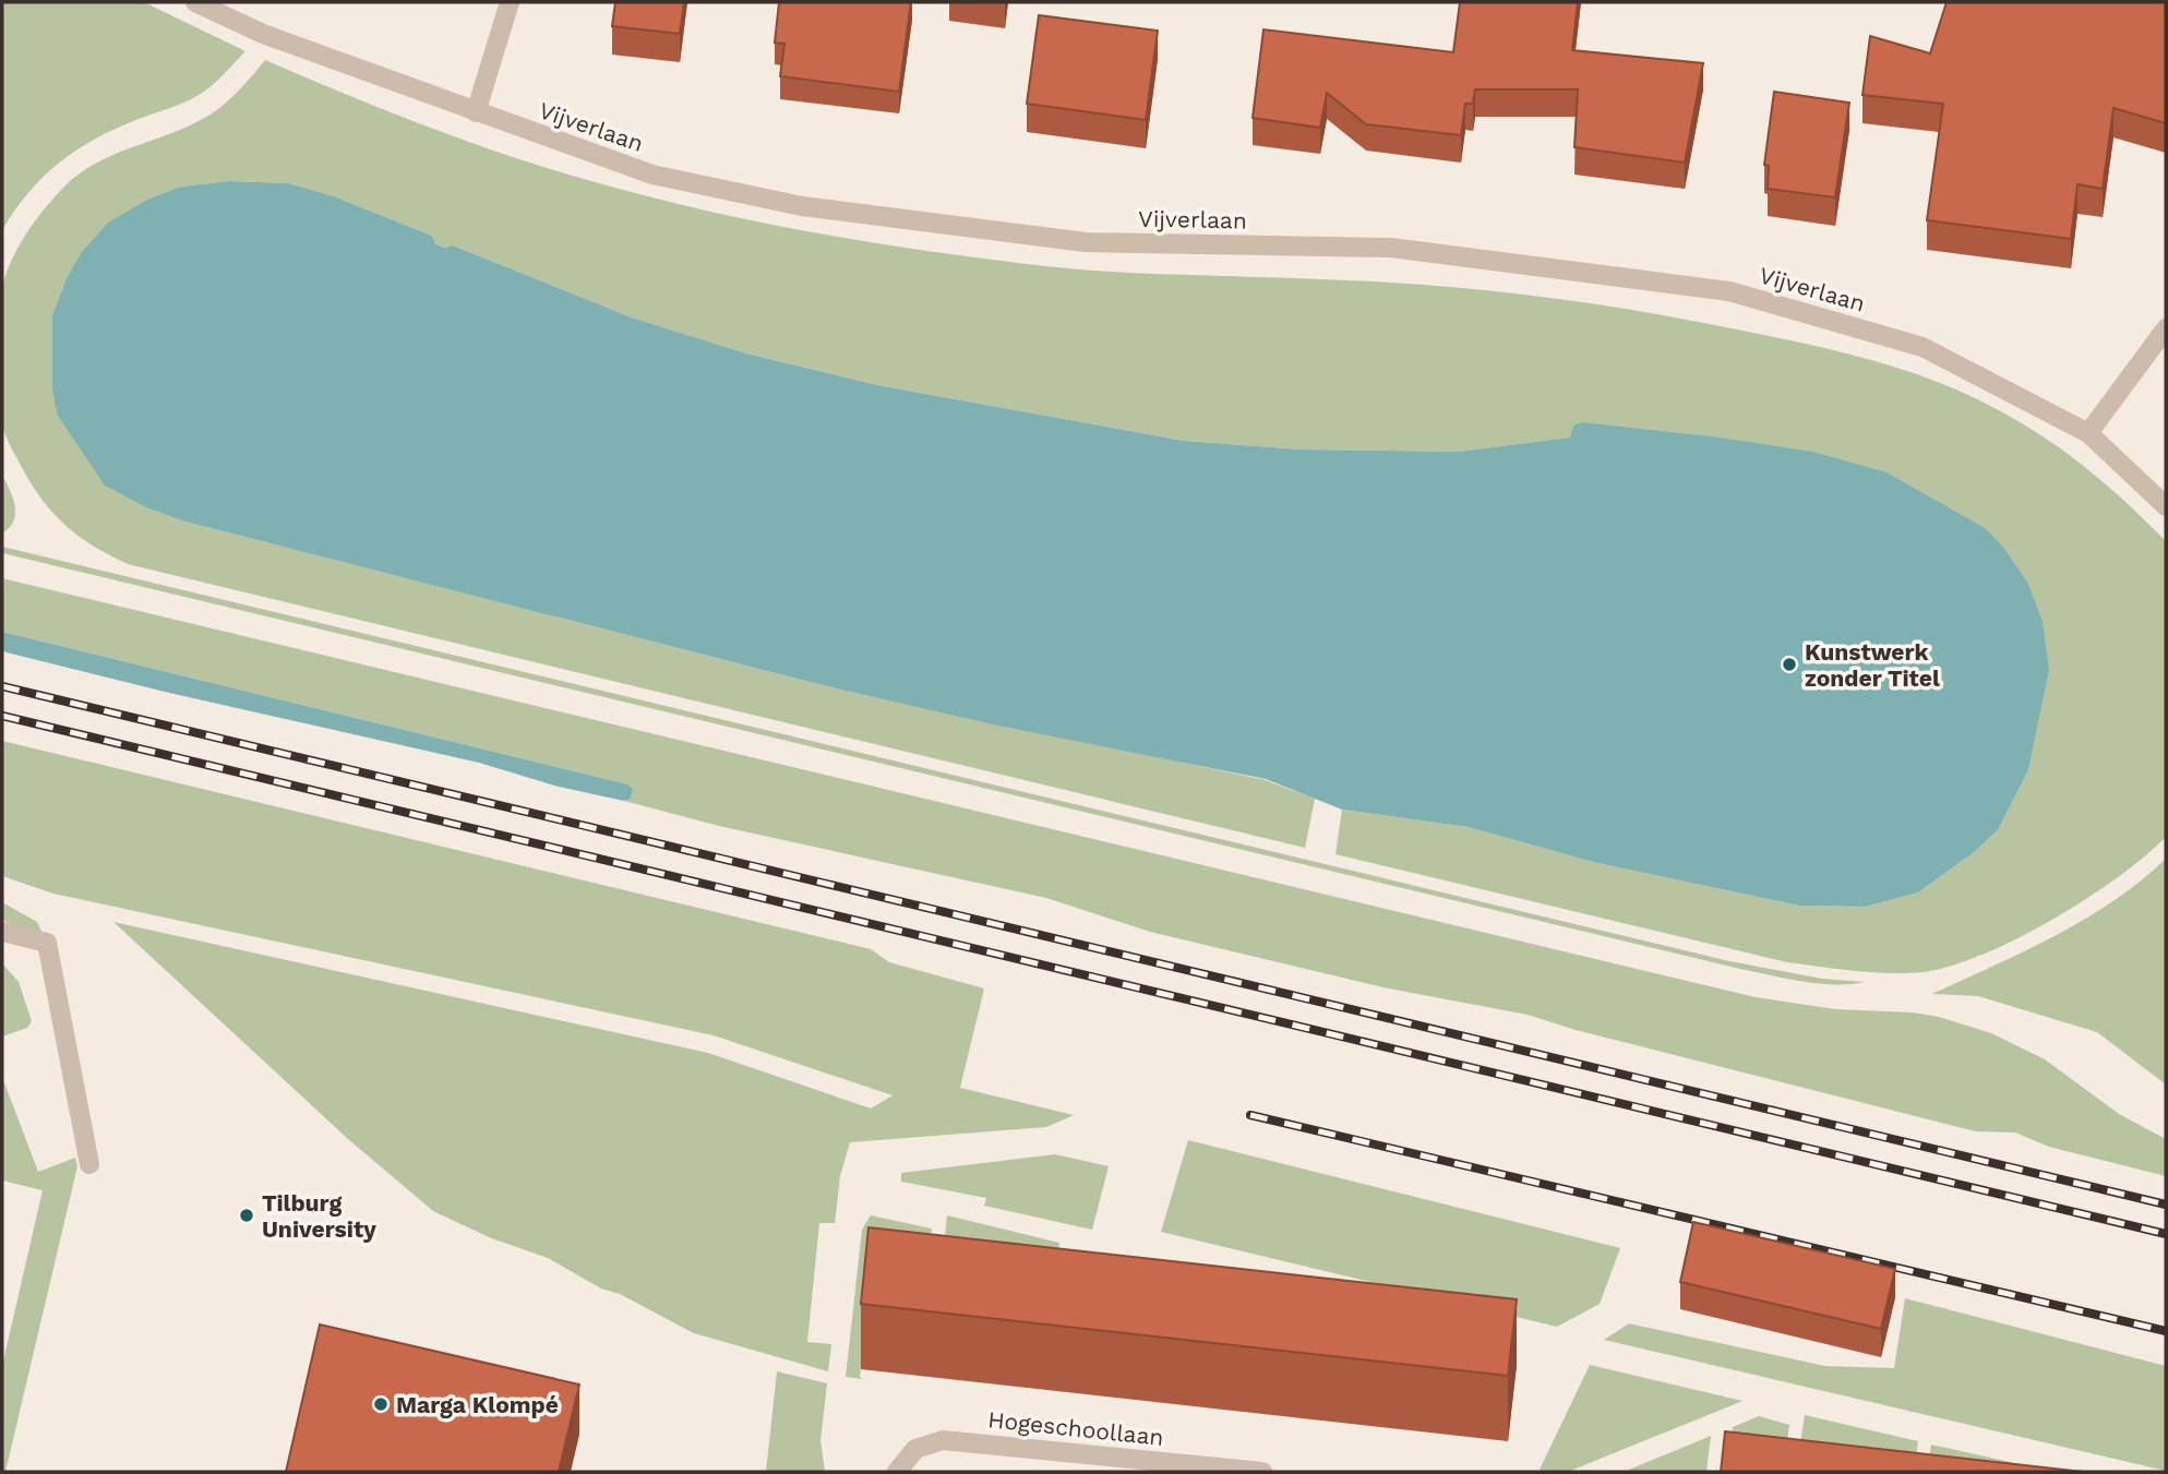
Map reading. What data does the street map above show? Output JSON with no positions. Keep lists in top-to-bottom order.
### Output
{
  "streets": {
    "street": ["Vijverlaan", "Hogeschoollaan"]
  },
  "places": ["Kunstwerk zonder Titel", "Tilburg University", "Marga Klompé"]
}
